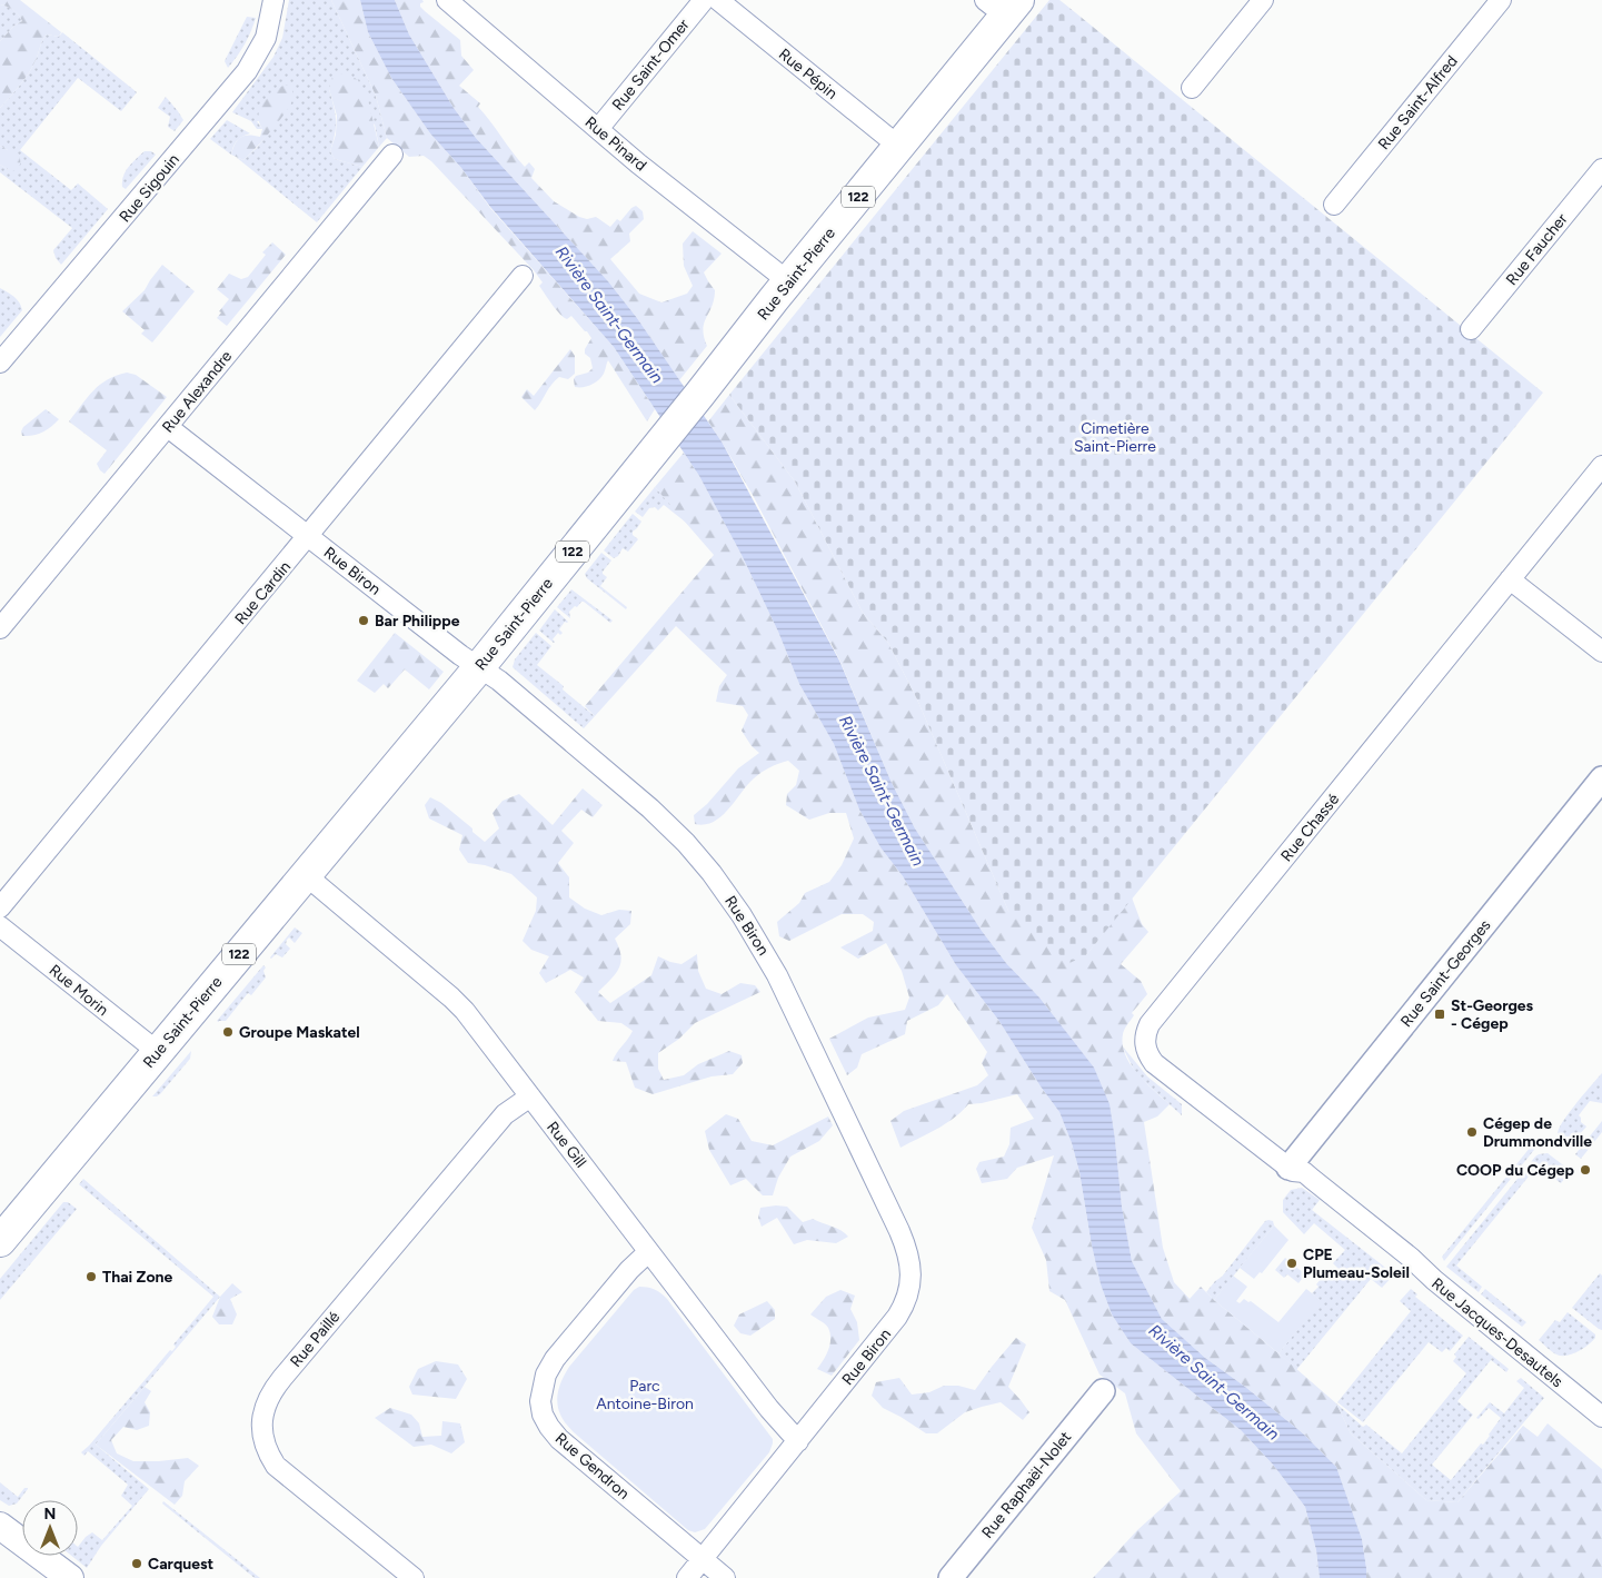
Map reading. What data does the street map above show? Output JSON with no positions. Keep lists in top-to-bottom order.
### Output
{
  "streets": {
    "main road": ["122", "Rue Saint-Pierre"],
    "street": [
      "Rue Saint-Omer",
      "Rue Pépin",
      "Rue Saint-Alfred",
      "Rue Pinard",
      "Rue Sigouin",
      "Rue Faucher",
      "Rue Alexandre",
      "Rue Biron",
      "Rue Cardin",
      "Rue Chassé",
      "Rue Saint-Georges",
      "Rue Morin",
      "Rue Gill",
      "Rue Jacques-Desautels",
      "Rue Paillé",
      "Rue Gendron",
      "Rue Raphaël-Nolet"
    ]
  },
  "crossings": [
    ["Rue Saint-Omer", "Rue Pinard"],
    ["Rue Pépin", "Rue Saint-Pierre"],
    ["Rue Pinard", "Rue Saint-Pierre"],
    ["Rue Saint-Pierre", "Rue Biron"],
    ["Rue Saint-Pierre", "Rue Morin"],
    ["Rue Saint-Pierre", "Rue Gill"],
    ["Rue Alexandre", "Rue Biron"],
    ["Rue Biron", "Rue Cardin"],
    ["Rue Biron", "Rue Gill"],
    ["Rue Biron", "Rue Gendron"],
    ["Rue Chassé", "Rue Saint-Georges"],
    ["Rue Chassé", "Rue Jacques-Desautels"],
    ["Rue Saint-Georges", "Rue Jacques-Desautels"],
    ["Rue Gill", "Rue Paillé"],
    ["Rue Gill", "Rue Gendron"]
  ],
  "water": ["Rivière Saint-Germain"],
  "parks": ["Cimetière Saint-Pierre", "Parc Antoine-Biron"],
  "places": {
    "other": [
      "Bar Philippe",
      "Groupe Maskatel",
      "Cégep de Drummondville",
      "COOP du Cégep",
      "CPE Plumeau-Soleil",
      "Thai Zone",
      "Carquest"
    ],
    "transit": ["St-Georges - Cégep"]
  },
  "north": "top"
}
